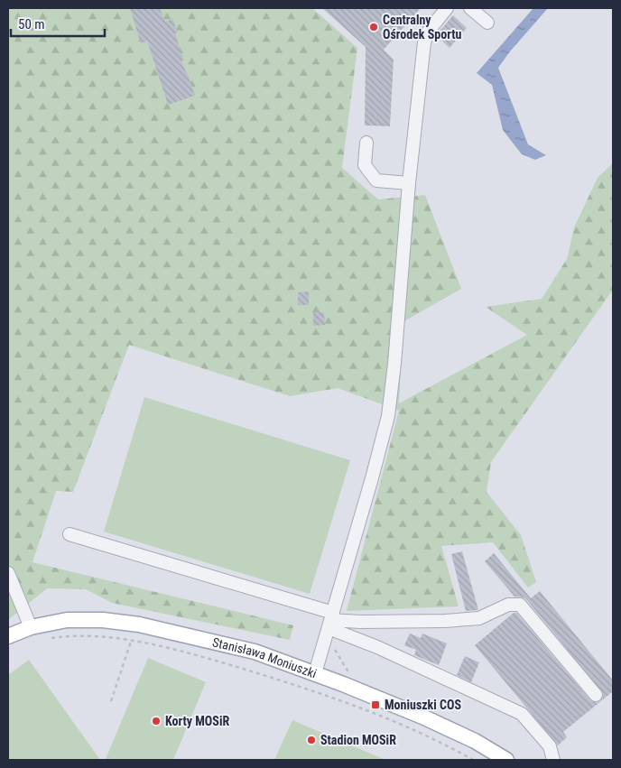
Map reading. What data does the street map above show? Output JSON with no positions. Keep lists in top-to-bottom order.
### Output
{
  "streets": {
    "main road": ["Stanisława Moniuszki"]
  },
  "places": {
    "other": ["Centralny Ośrodek Sportu", "Korty MOSiR", "Stadion MOSiR"],
    "transit": ["Moniuszki COS"]
  },
  "scale_bar": "50 m"
}
